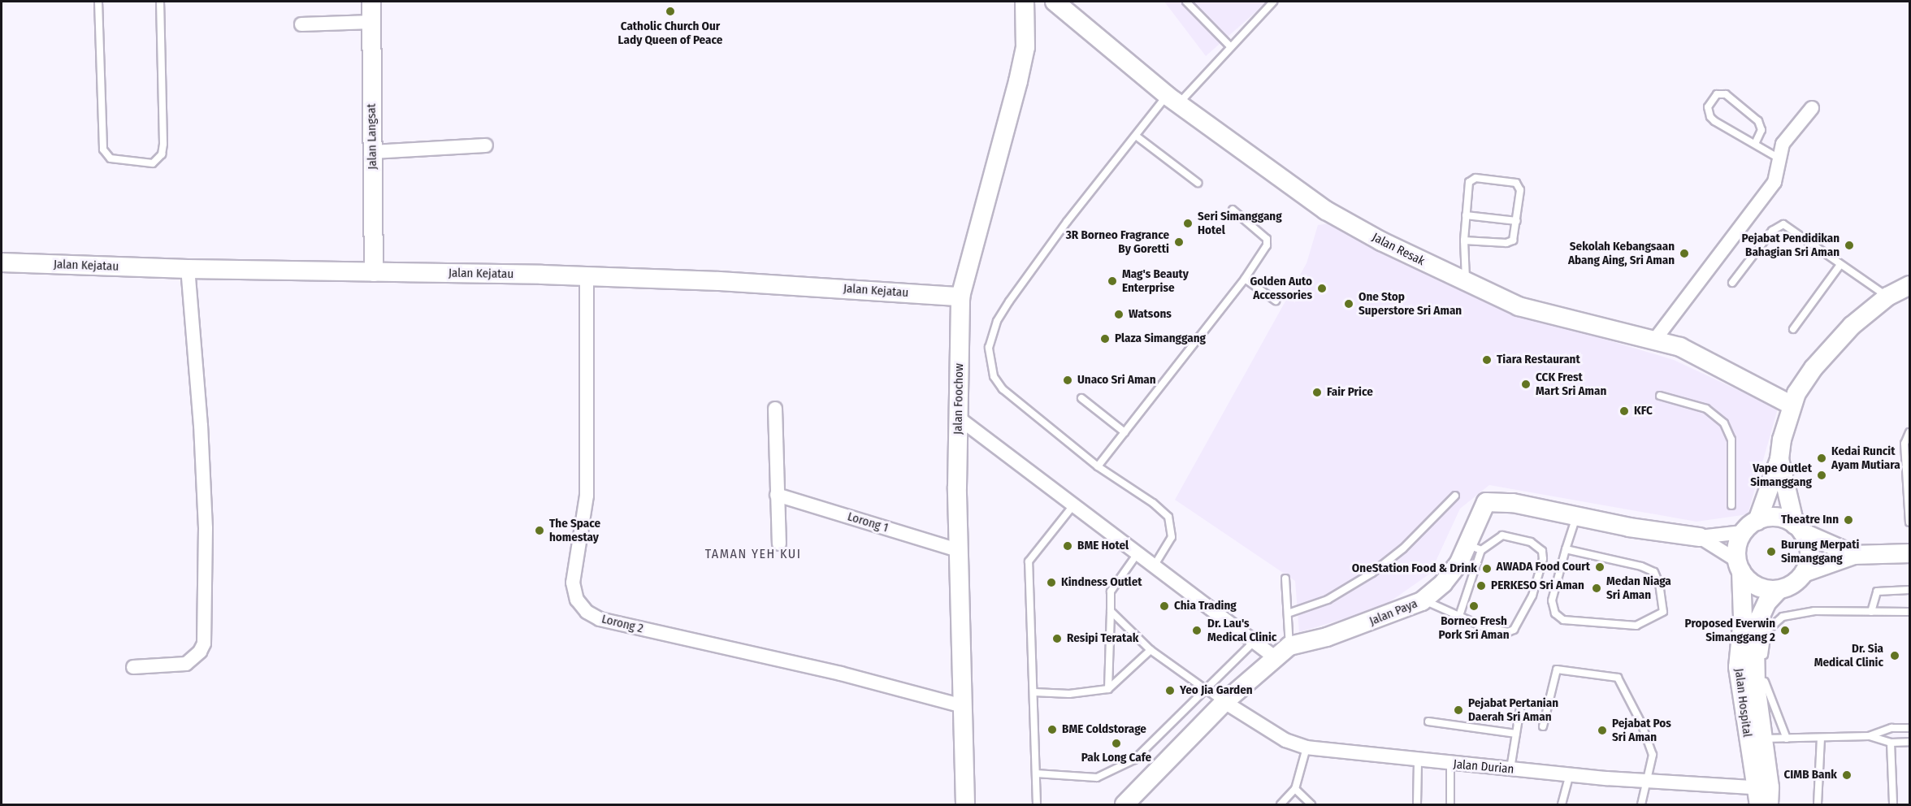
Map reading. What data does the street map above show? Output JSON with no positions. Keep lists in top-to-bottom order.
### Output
{
  "streets": {
    "street": [
      "Jalan Langsat",
      "Jalan Resak",
      "Jalan Kejatau",
      "Jalan Foochow",
      "Lorong 1",
      "Jalan Paya",
      "Lorong 2",
      "Jalan Hospital",
      "Jalan Durian"
    ]
  },
  "crossings": [
    ["Jalan Langsat", "Jalan Kejatau"],
    ["Jalan Kejatau", "Jalan Foochow"],
    ["Jalan Kejatau", "Lorong 2"],
    ["Jalan Foochow", "Lorong 1"],
    ["Jalan Foochow", "Lorong 2"],
    ["Jalan Paya", "Jalan Durian"],
    ["Jalan Hospital", "Jalan Durian"]
  ],
  "districts": ["TAMAN YEH KUI"],
  "places": [
    "Catholic Church Our Lady Queen of Peace",
    "Seri Simanggang Hotel",
    "3R Borneo Fragrance By Goretti",
    "Pejabat Pendidikan Bahagian Sri Aman",
    "Sekolah Kebangsaan Abang Aing, Sri Aman",
    "Mag's Beauty Enterprise",
    "Golden Auto Accessories",
    "One Stop Superstore Sri Aman",
    "Watsons",
    "Plaza Simanggang",
    "Tiara Restaurant",
    "Unaco Sri Aman",
    "CCK Frest Mart Sri Aman",
    "Fair Price",
    "KFC",
    "Kedai Runcit Ayam Mutiara",
    "Vape Outlet Simanggang",
    "Theatre Inn",
    "The Space homestay",
    "BME Hotel",
    "Burung Merpati Simanggang",
    "AWADA Food Court",
    "OneStation Food & Drink",
    "Kindness Outlet",
    "PERKESO Sri Aman",
    "Medan Niaga Sri Aman",
    "Chia Trading",
    "Borneo Fresh Pork Sri Aman",
    "Dr. Lau's Medical Clinic",
    "Proposed Everwin Simanggang 2",
    "Resipi Teratak",
    "Dr. Sia Medical Clinic",
    "Yeo Jia Garden",
    "Pejabat Pertanian Daerah Sri Aman",
    "BME Coldstorage",
    "Pejabat Pos Sri Aman",
    "Pak Long Cafe",
    "CIMB Bank"
  ]
}
